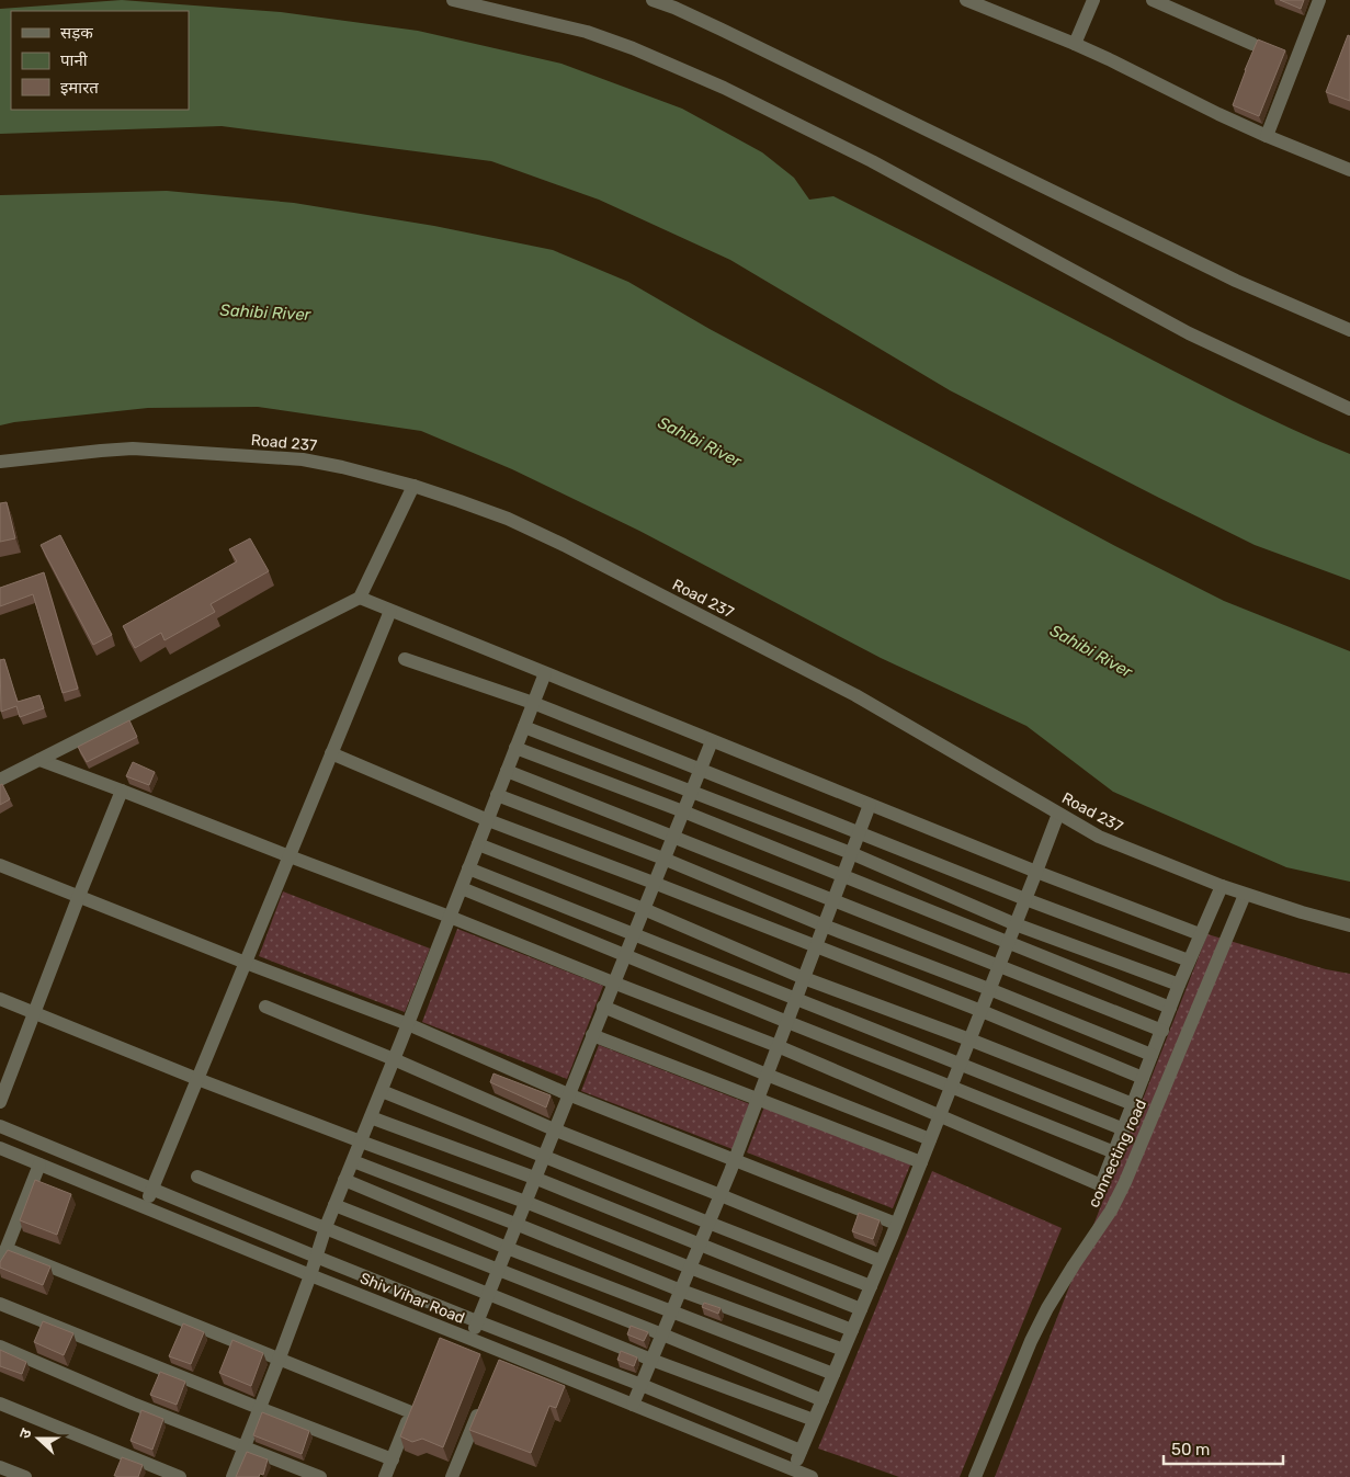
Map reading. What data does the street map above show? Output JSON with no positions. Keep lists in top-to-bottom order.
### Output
{
  "streets": {
    "street": ["Road 237", "connecting road", "Shiv Vihar Road"]
  },
  "crossings": [
    ["Road 237", "connecting road"]
  ],
  "water": ["Sahibi River"],
  "legend": ["सड़क", "पानी", "इमारत"],
  "scale_bar": "50 m",
  "north": "left"
}
